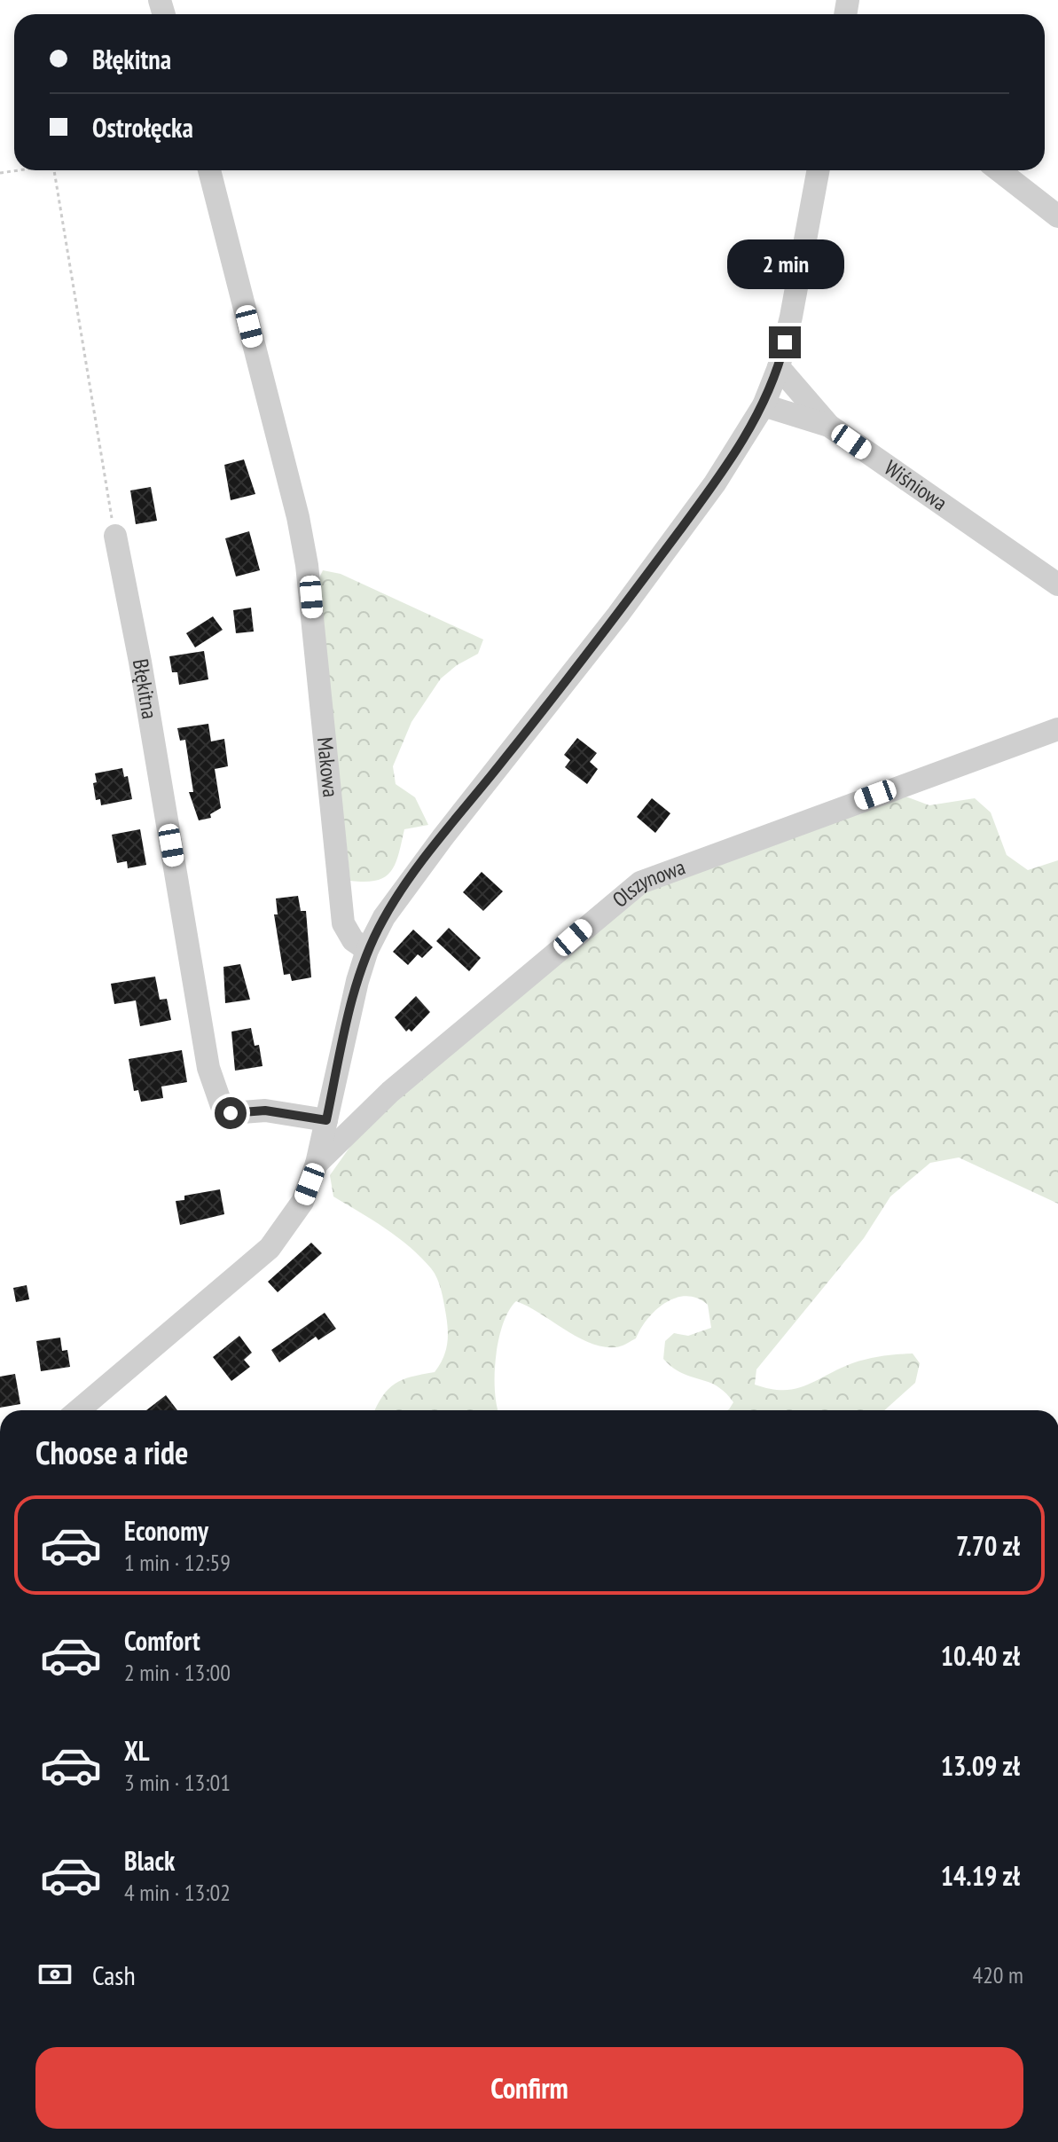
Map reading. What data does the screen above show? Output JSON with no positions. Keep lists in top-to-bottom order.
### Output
{
  "streets": {
    "street": [
      "Wiśniowa",
      "Błękitna",
      "Makowa",
      "Olszynowa"
    ]
  },
  "page": {
    "banner": ["Błękitna", "Ostrołęcka"],
    "bubble": "2 min",
    "heading": "Choose a ride",
    "list": [
      {
        "name": "Economy",
        "note": "1 min · 12:59",
        "value": "7.70 zł"
      },
      {
        "name": "Comfort",
        "note": "2 min · 13:00",
        "value": "10.40 zł"
      },
      {
        "name": "XL",
        "note": "3 min · 13:01",
        "value": "13.09 zł"
      },
      {
        "name": "Black",
        "note": "4 min · 13:02",
        "value": "14.19 zł"
      }
    ],
    "pay": ["Cash", "420 m"],
    "buttons": "Confirm"
  }
}
